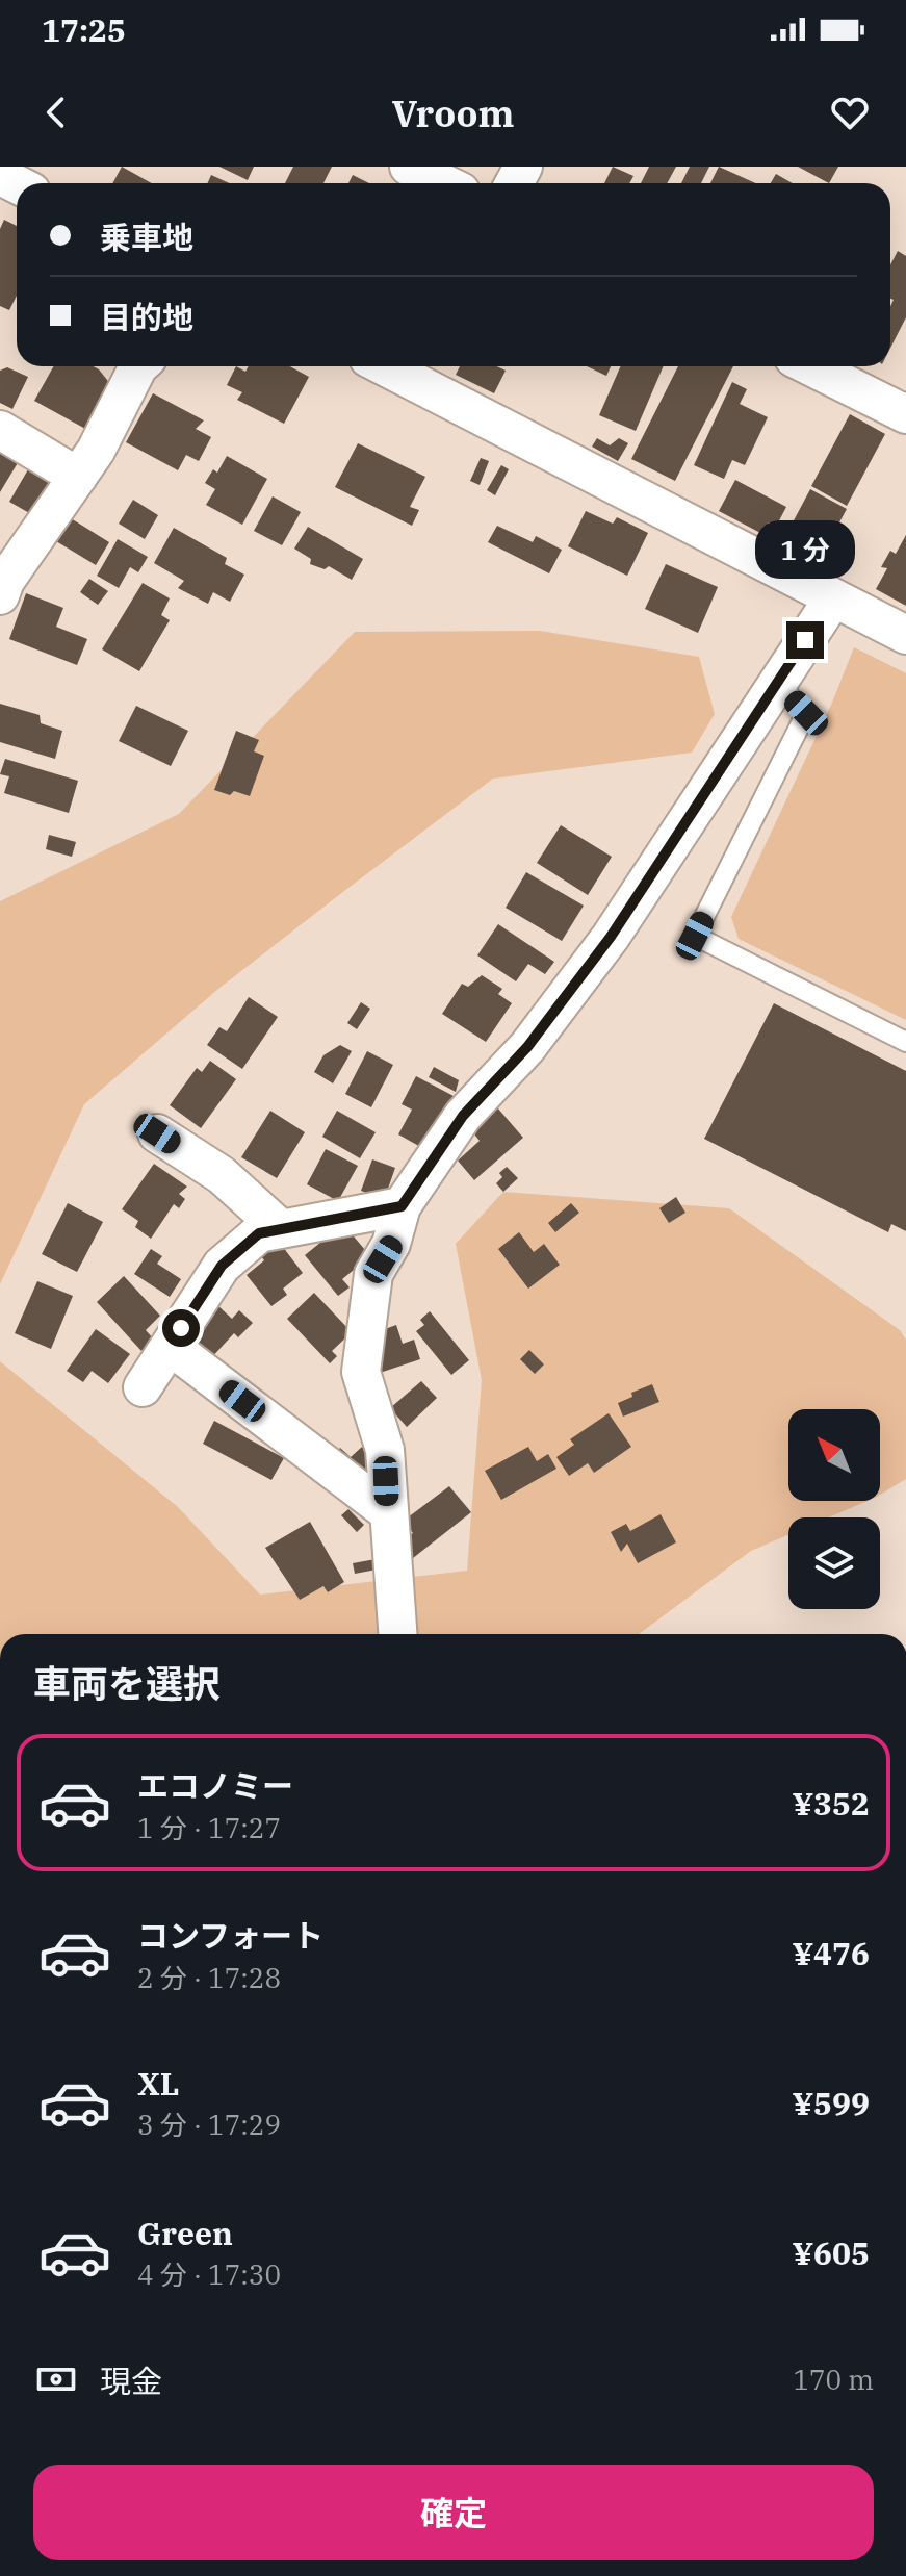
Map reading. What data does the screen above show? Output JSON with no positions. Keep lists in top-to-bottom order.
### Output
{
  "north": "top left",
  "page": {
    "status": "17:25",
    "header": "Vroom",
    "banner": ["乗車地", "目的地"],
    "bubble": "1 分",
    "heading": "車両を選択",
    "list": [
      {
        "name": "エコノミー",
        "note": "1 分 · 17:27",
        "value": "¥352"
      },
      {
        "name": "コンフォート",
        "note": "2 分 · 17:28",
        "value": "¥476"
      },
      {
        "name": "XL",
        "note": "3 分 · 17:29",
        "value": "¥599"
      },
      {
        "name": "Green",
        "note": "4 分 · 17:30",
        "value": "¥605"
      }
    ],
    "pay": ["現金", "170 m"],
    "buttons": "確定"
  }
}
